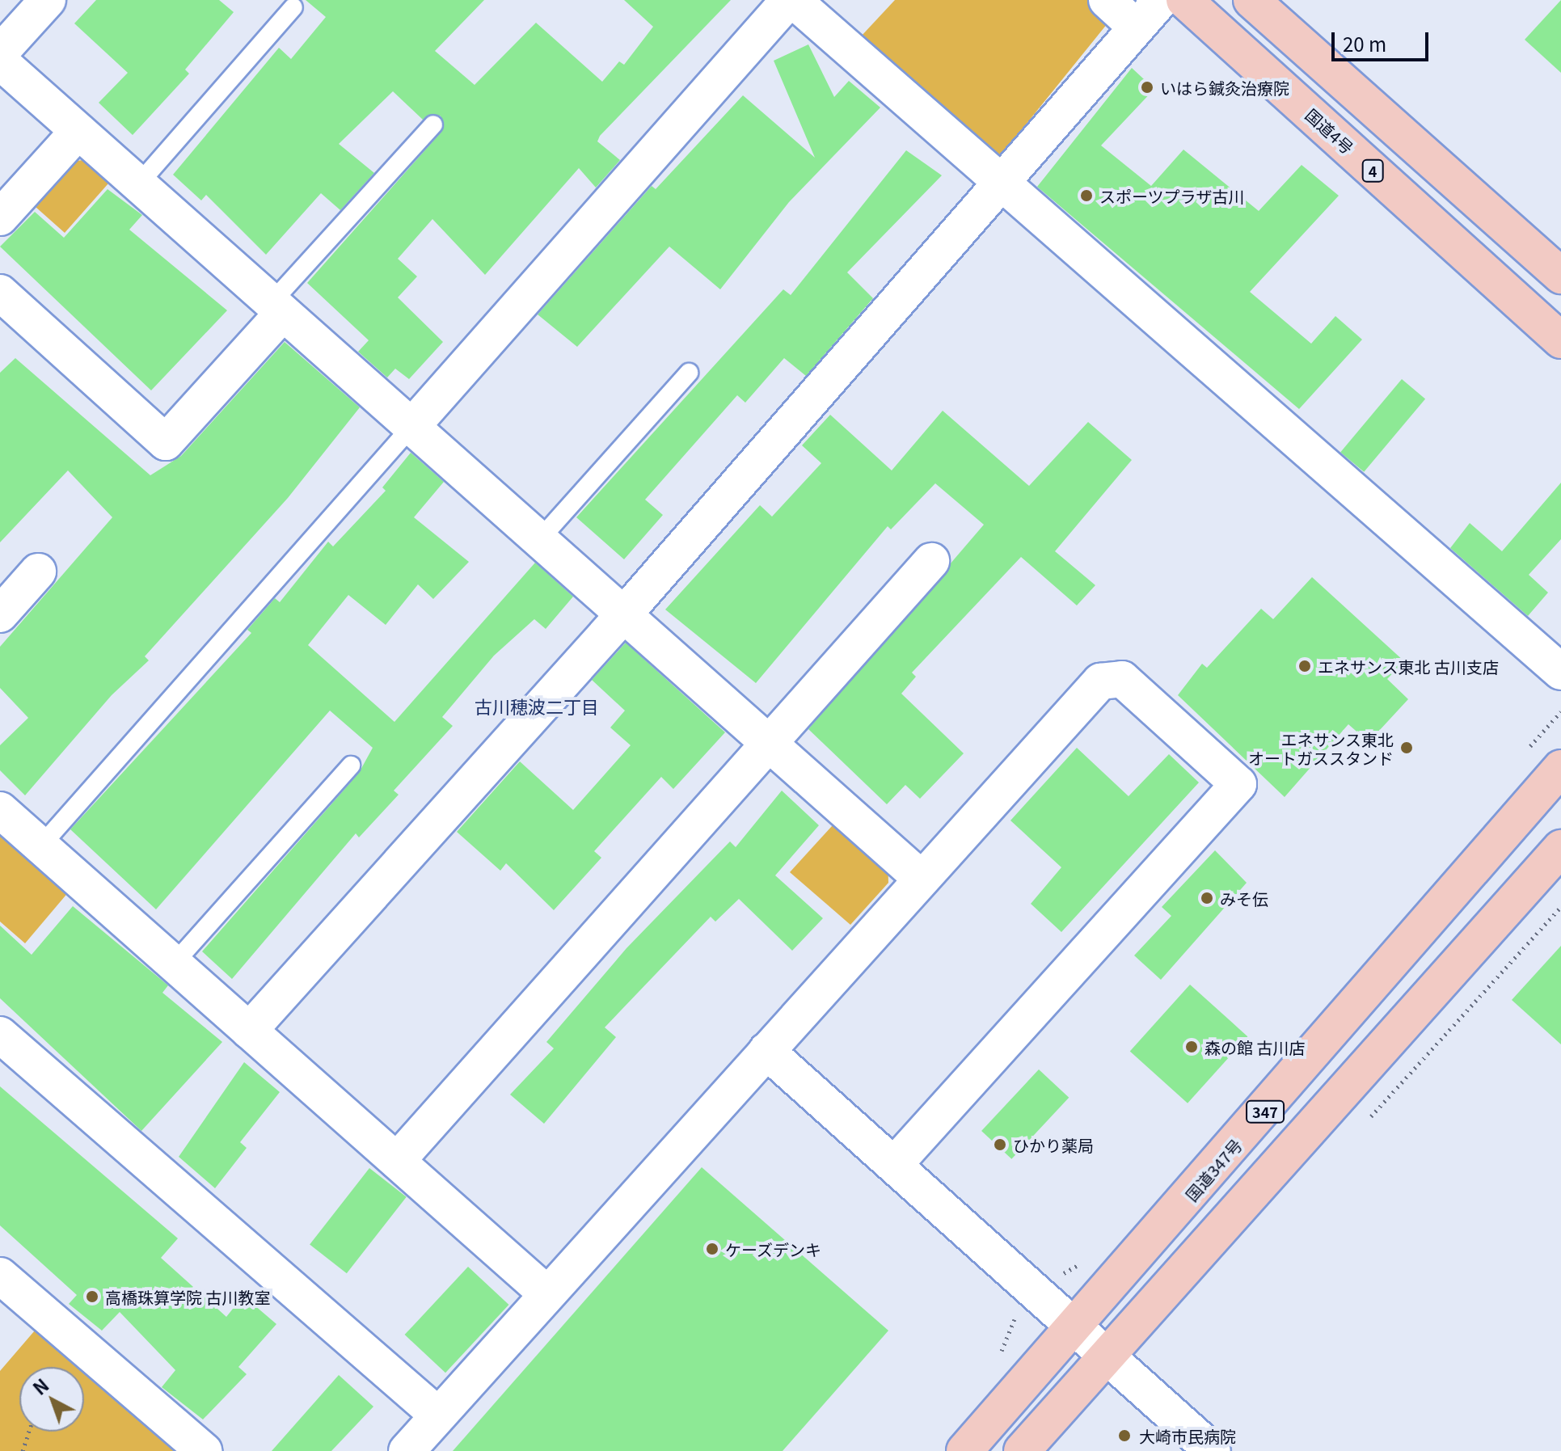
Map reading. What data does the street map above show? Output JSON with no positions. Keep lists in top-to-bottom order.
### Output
{
  "streets": {
    "highway": [
      "国道4号",
      "4",
      "347",
      "国道347号"
    ]
  },
  "districts": ["古川穂波二丁目"],
  "places": [
    "いはら鍼灸治療院",
    "スポーツプラザ古川",
    "エネサンス東北 古川支店",
    "エネサンス東北 オートガススタンド",
    "みそ伝",
    "森の館 古川店",
    "ひかり薬局",
    "ケーズデンキ",
    "高橋珠算学院 古川教室",
    "大崎市民病院"
  ],
  "scale_bar": "20 m",
  "north": "top left"
}
